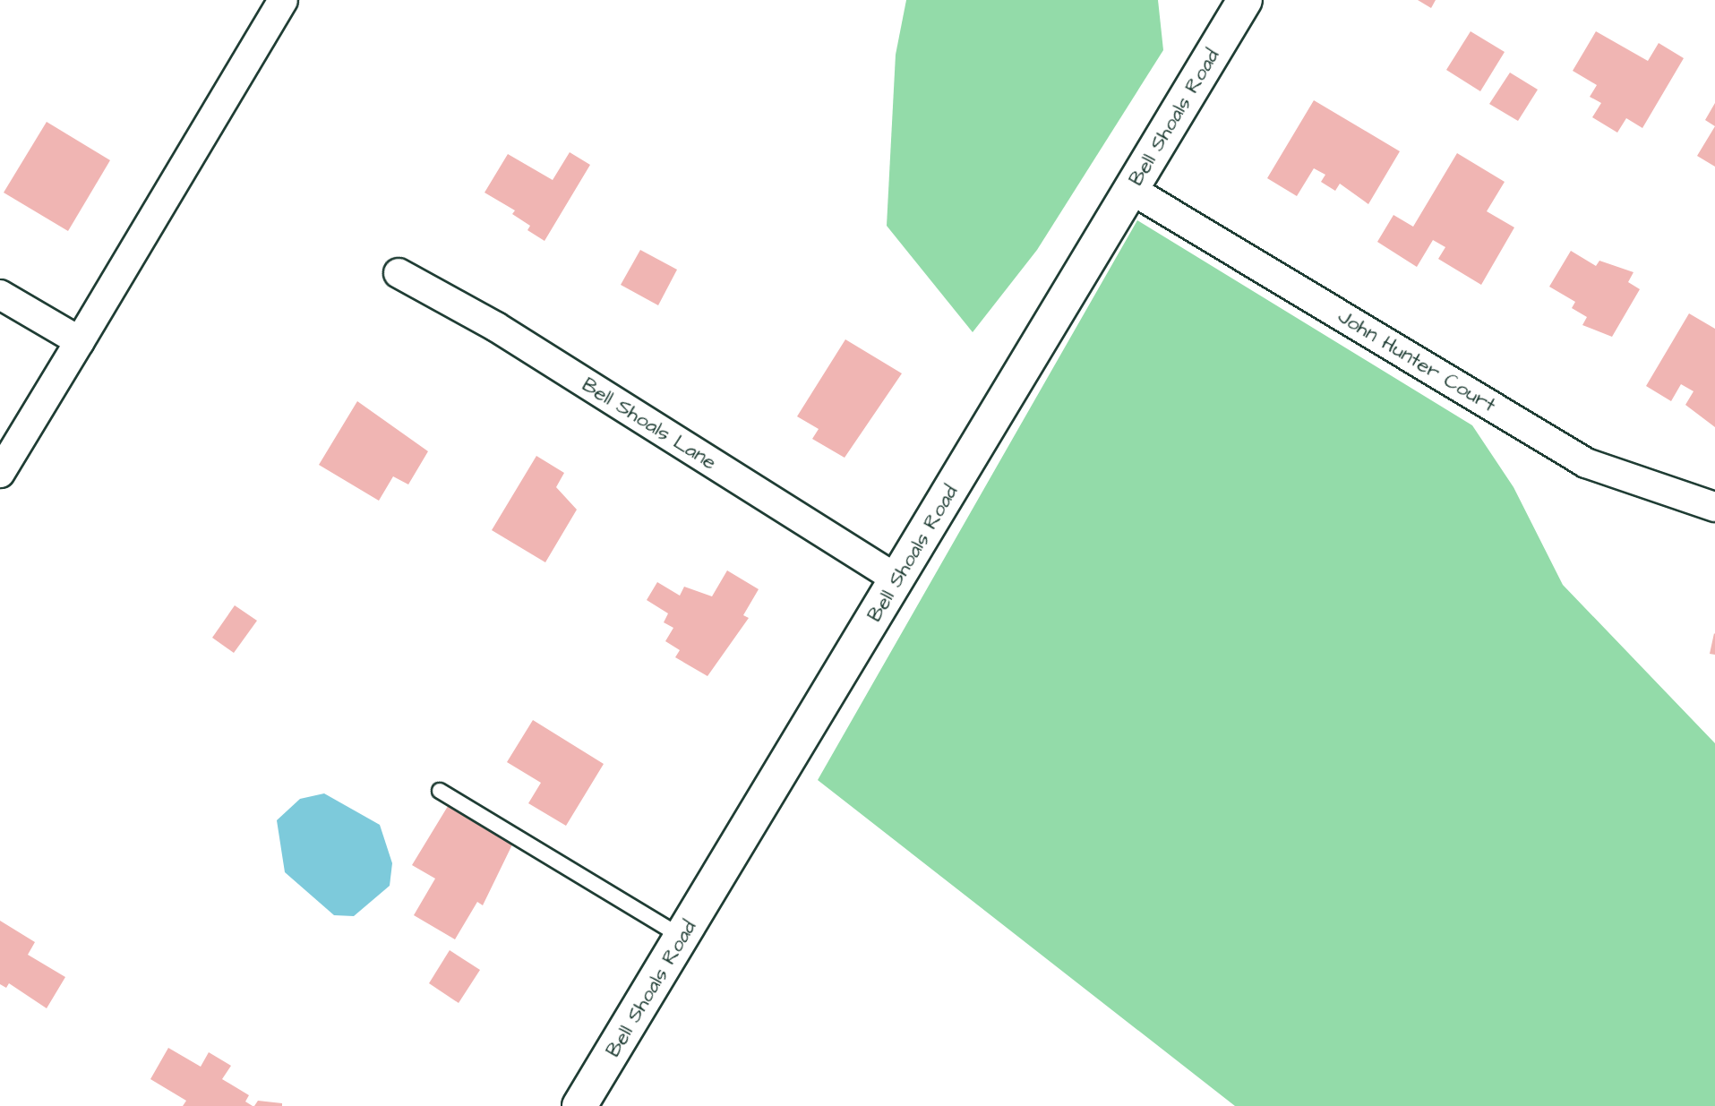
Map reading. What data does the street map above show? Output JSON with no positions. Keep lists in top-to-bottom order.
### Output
{
  "streets": {
    "main road": ["Bell Shoals Road"],
    "street": ["John Hunter Court", "Bell Shoals Lane"]
  },
  "crossings": [
    ["Bell Shoals Road", "John Hunter Court"],
    ["Bell Shoals Road", "Bell Shoals Lane"]
  ]
}
